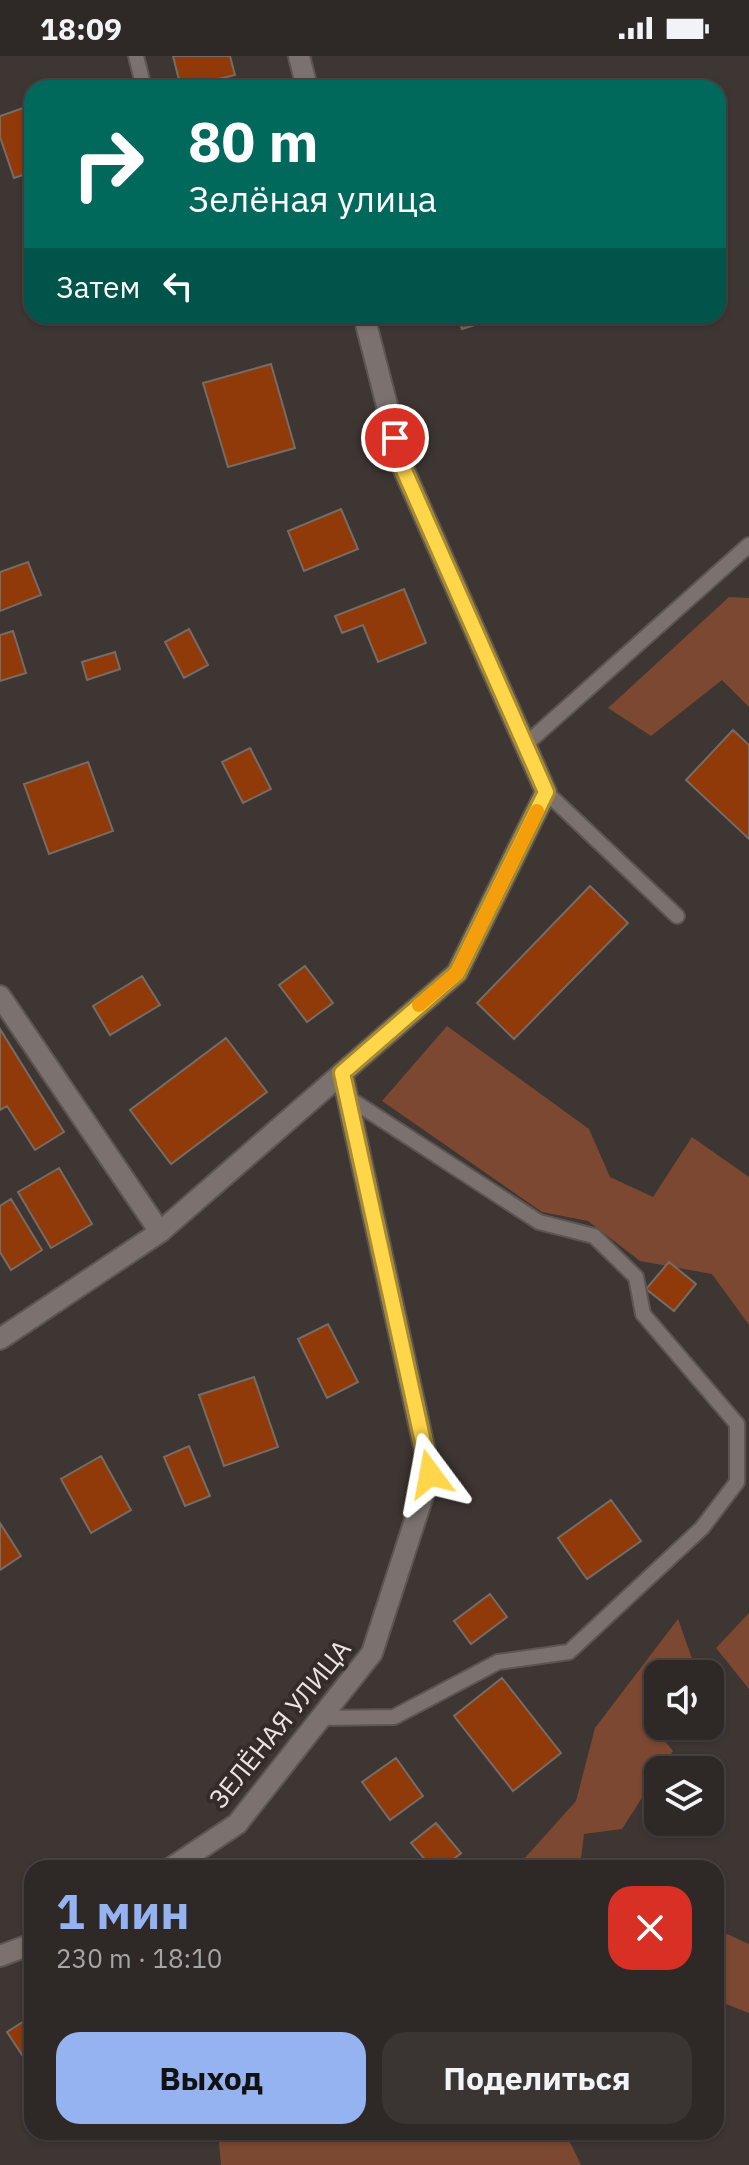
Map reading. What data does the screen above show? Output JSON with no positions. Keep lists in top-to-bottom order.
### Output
{
  "streets": {
    "street": ["ЗЕЛЁНАЯ УЛИЦА"]
  },
  "page": {
    "status": "18:09",
    "turn": ["80 m", "Зелёная улица"],
    "then": "Затем",
    "heading": ["1 мин", "230 m · 18:10"],
    "buttons": ["Выход", "Поделиться"]
  }
}
